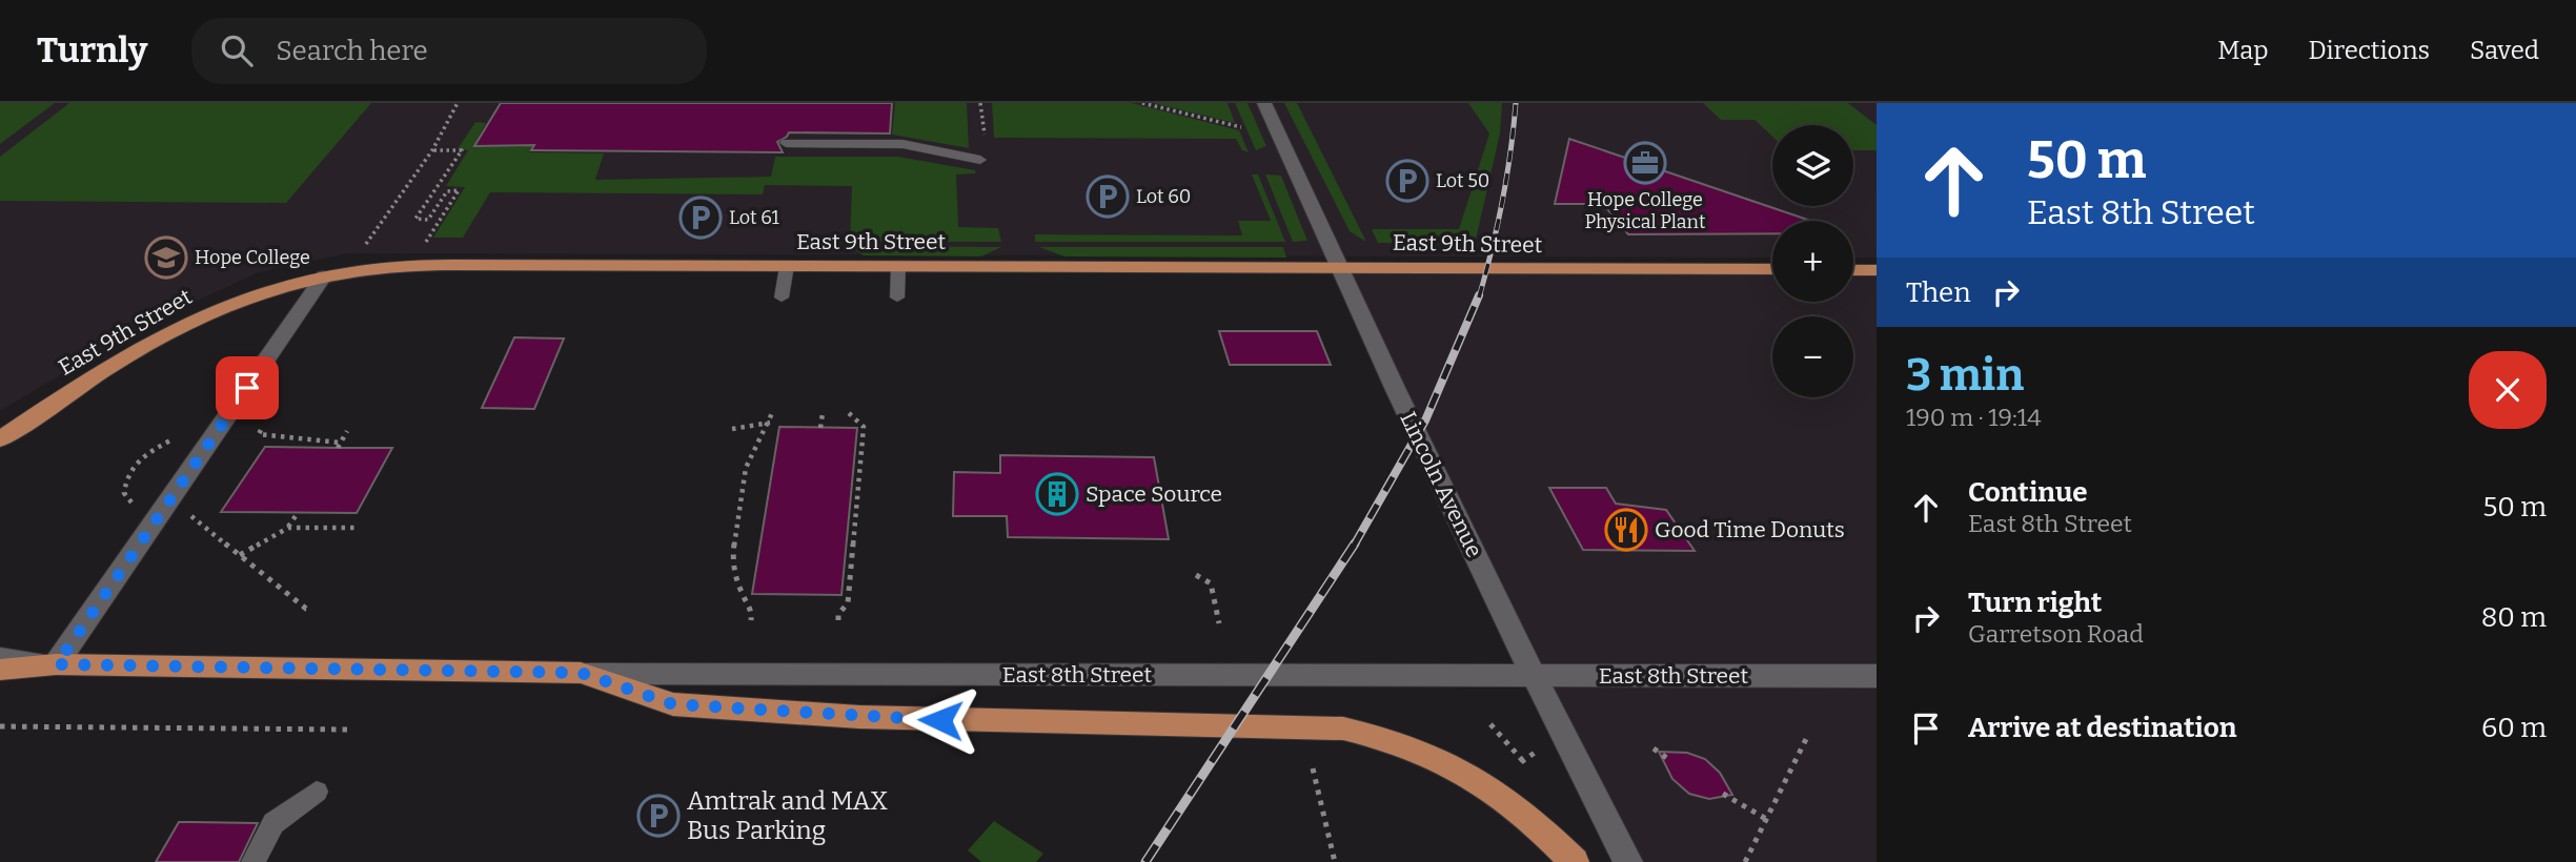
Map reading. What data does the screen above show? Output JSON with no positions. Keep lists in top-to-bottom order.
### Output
{
  "streets": {
    "main road": ["East 9th Street", "East 8th Street"],
    "street": ["Lincoln Avenue"]
  },
  "crossings": [
    ["East 9th Street", "Lincoln Avenue"],
    ["Lincoln Avenue", "East 8th Street"]
  ],
  "places": {
    "office": ["Hope College Physical Plant"],
    "parking": [
      "Lot 50",
      "Lot 60",
      "Lot 61",
      "Amtrak and MAX Bus Parking"
    ],
    "school or university": ["Hope College"],
    "building": ["Space Source"],
    "restaurant": ["Good Time Donuts"]
  },
  "page": {
    "header": "Turnly",
    "search": "Search here",
    "nav": ["Map", "Directions", "Saved"],
    "turn": ["50 m", "East 8th Street"],
    "map_buttons": ["+", "−"],
    "then": "Then",
    "heading": ["3 min", "190 m · 19:14"],
    "list": [
      {
        "name": "Continue",
        "note": "East 8th Street",
        "value": "50 m"
      },
      {
        "name": "Turn right",
        "note": "Garretson Road",
        "value": "80 m"
      },
      {
        "name": "Arrive at destination",
        "value": "60 m"
      }
    ]
  }
}
